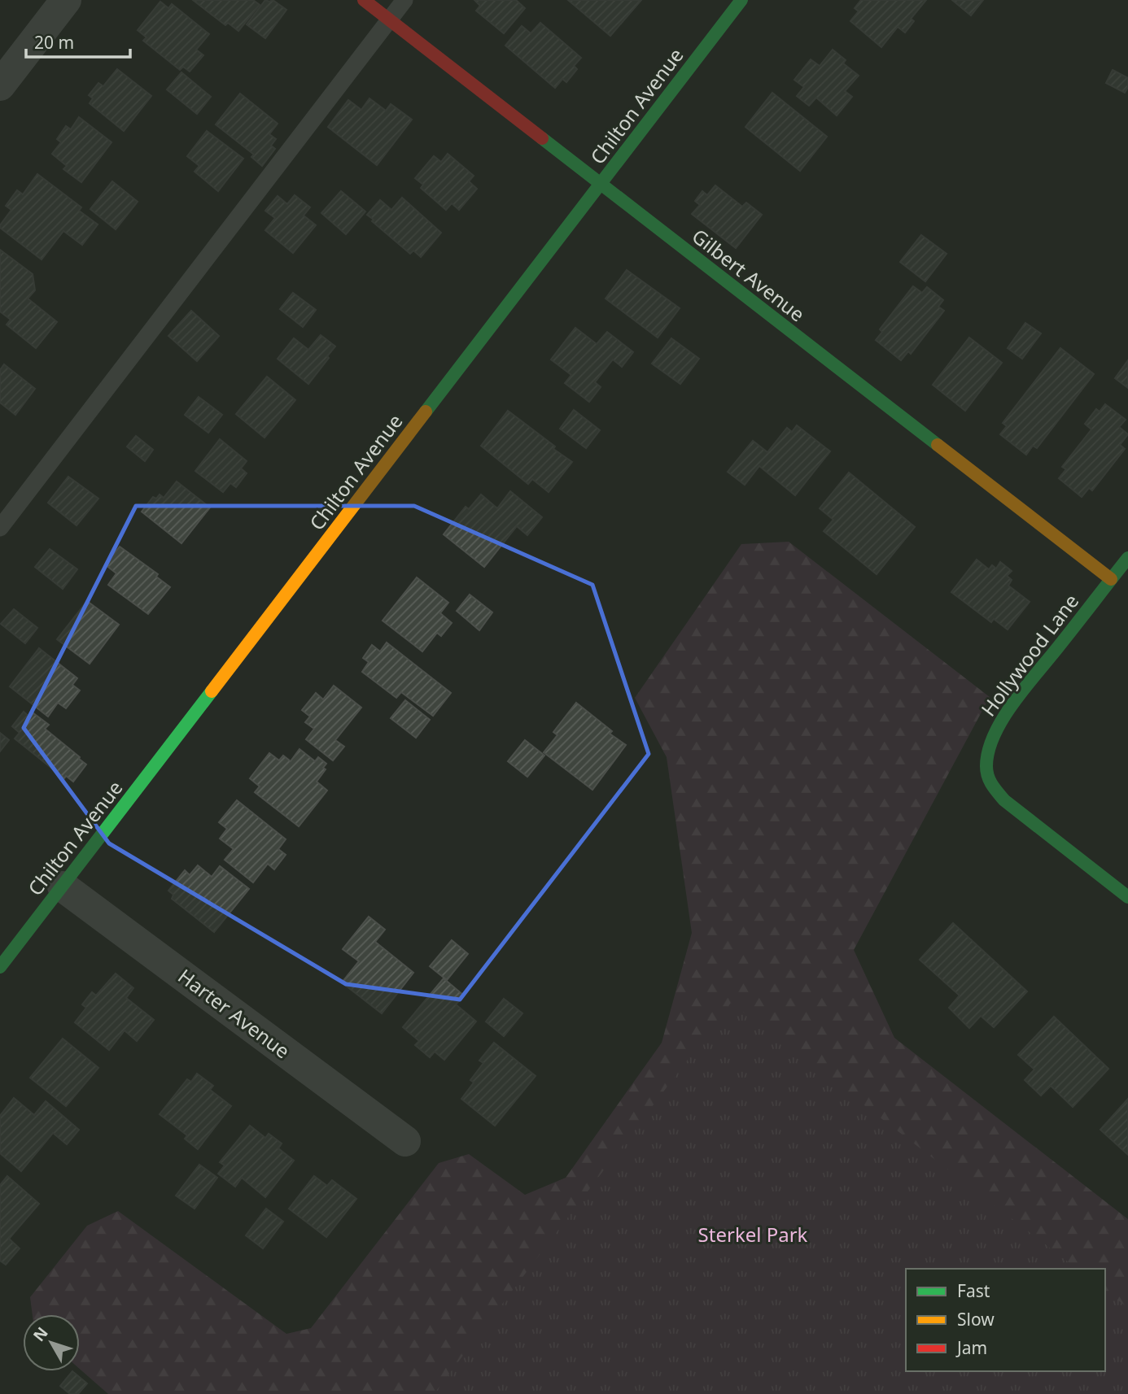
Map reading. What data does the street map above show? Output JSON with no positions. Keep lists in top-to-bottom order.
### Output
{
  "streets": {
    "street": [
      "Chilton Avenue",
      "Gilbert Avenue",
      "Hollywood Lane",
      "Harter Avenue"
    ]
  },
  "crossings": [
    ["Chilton Avenue", "Gilbert Avenue"],
    ["Chilton Avenue", "Harter Avenue"],
    ["Gilbert Avenue", "Hollywood Lane"]
  ],
  "parks": ["Sterkel Park"],
  "legend": ["Fast", "Slow", "Jam"],
  "scale_bar": "20 m",
  "north": "top left"
}
